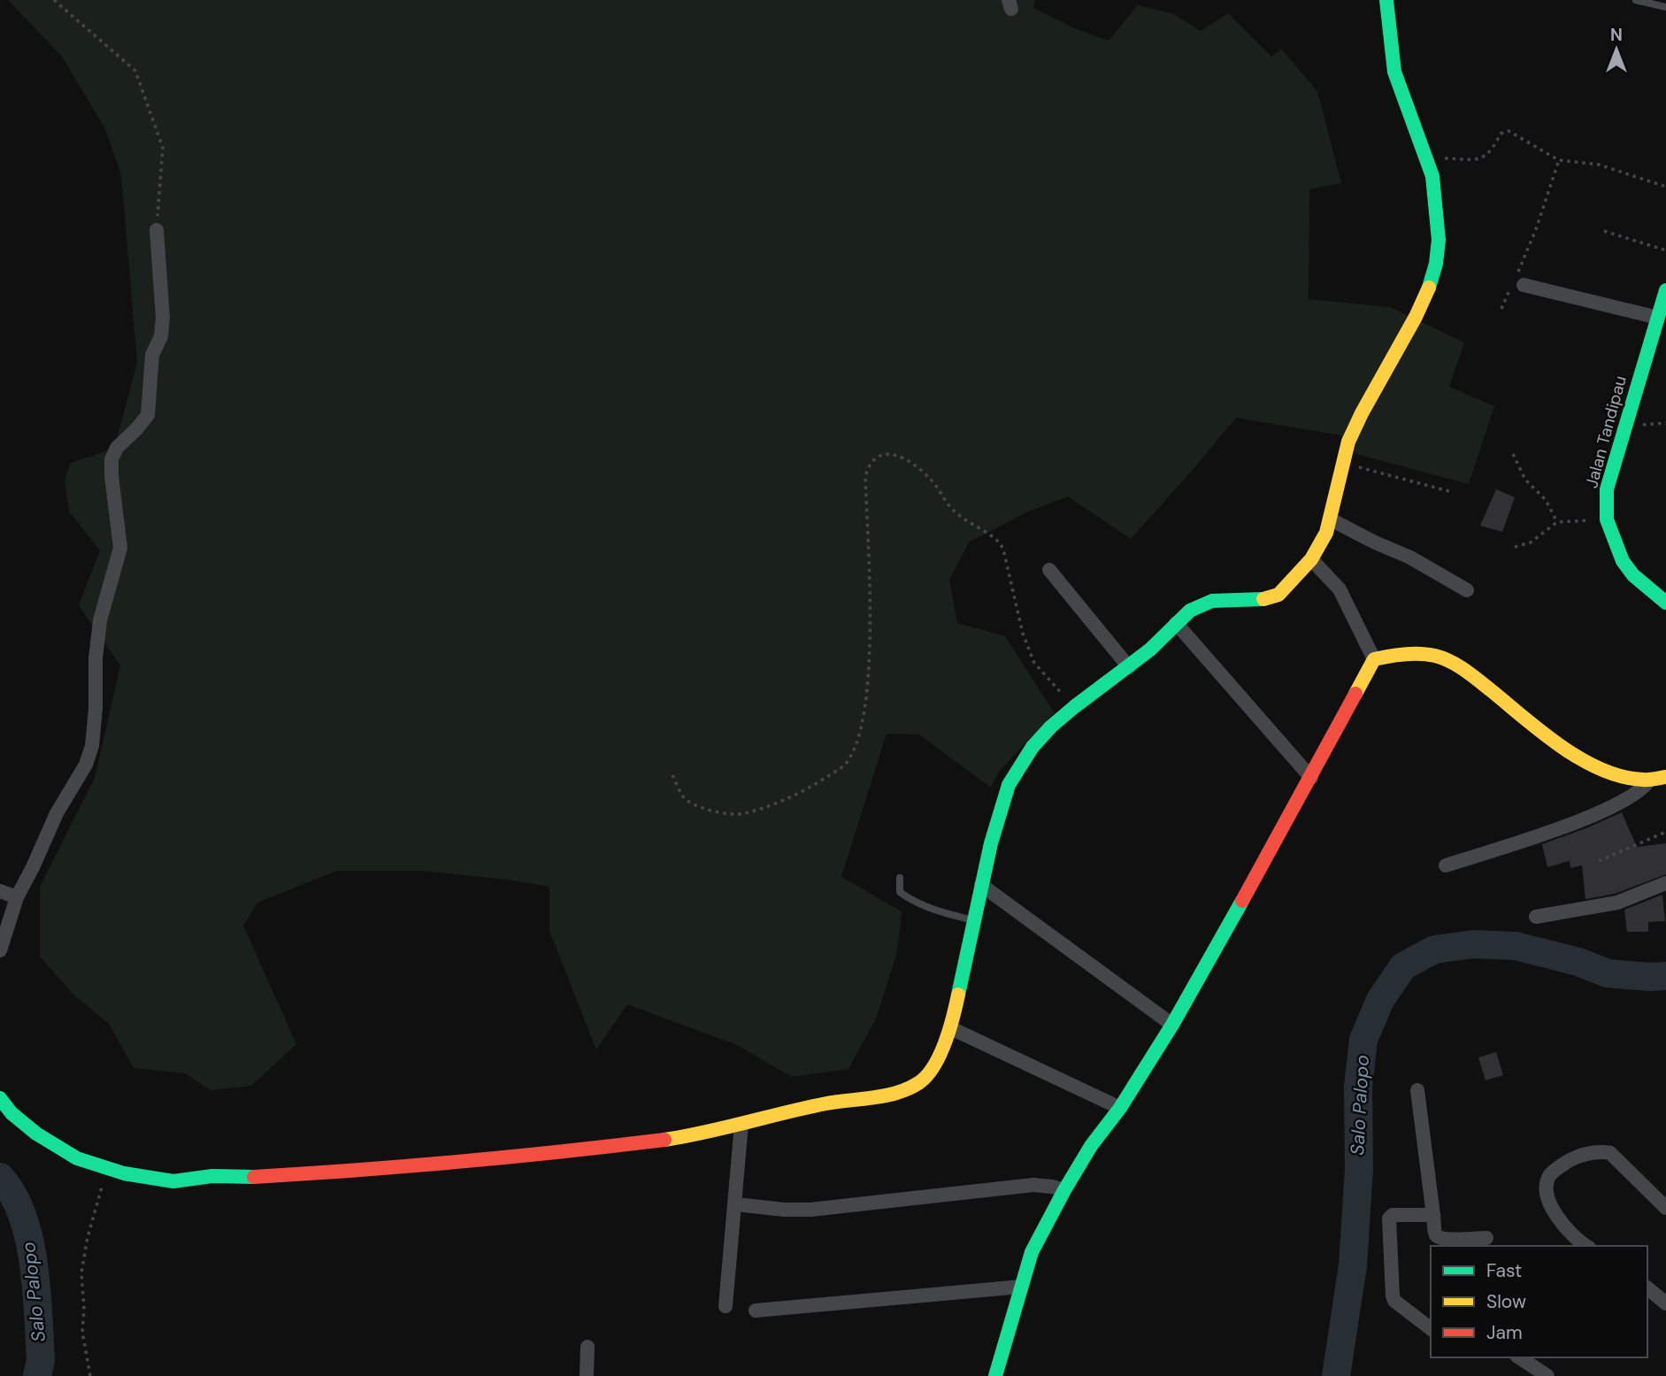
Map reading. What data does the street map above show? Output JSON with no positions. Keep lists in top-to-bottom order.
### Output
{
  "streets": {
    "street": ["Jalan Tandipau"]
  },
  "water": ["Salo Palopo"],
  "legend": ["Fast", "Slow", "Jam"],
  "north": "top"
}
